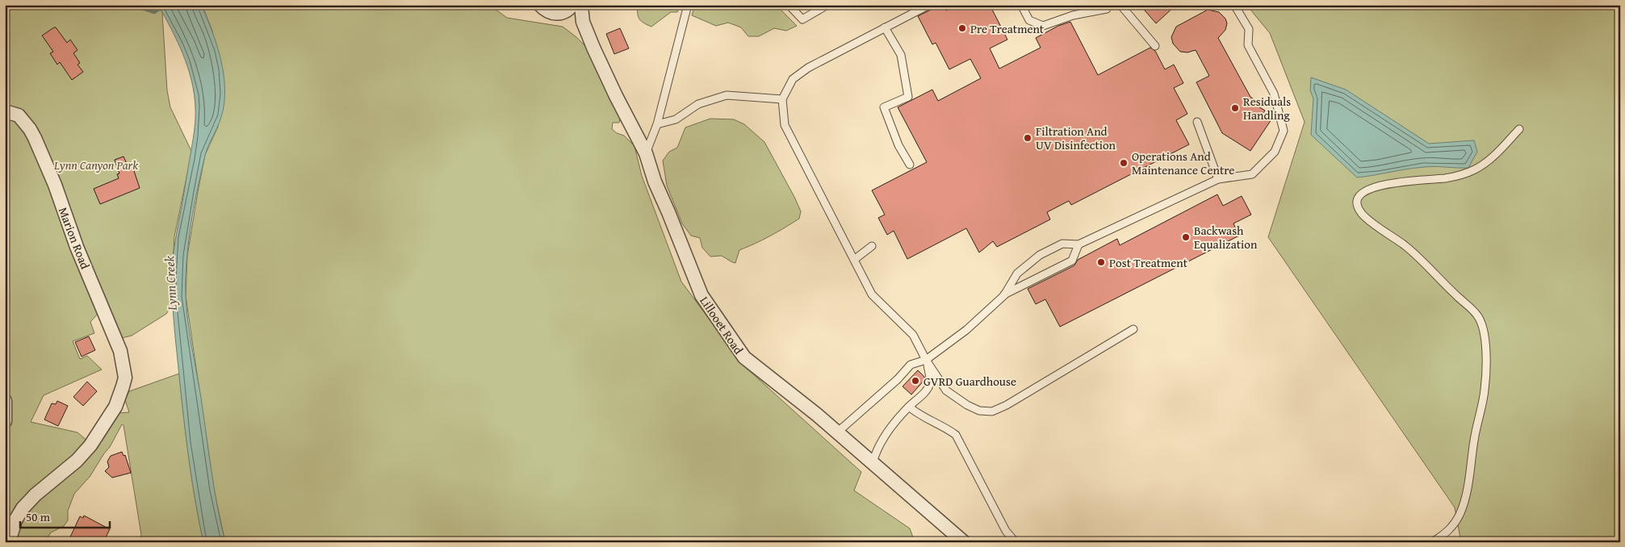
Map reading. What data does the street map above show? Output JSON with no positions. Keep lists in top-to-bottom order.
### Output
{
  "streets": {
    "street": ["Marion Road", "Lillooet Road"]
  },
  "water": ["Lynn Creek"],
  "parks": ["Lynn Canyon Park"],
  "places": [
    "Pre Treatment",
    "Residuals Handling",
    "Filtration And UV Disinfection",
    "Operations And Maintenance Centre",
    "Backwash Equalization",
    "Post Treatment",
    "GVRD Guardhouse"
  ],
  "scale_bar": "50 m"
}
